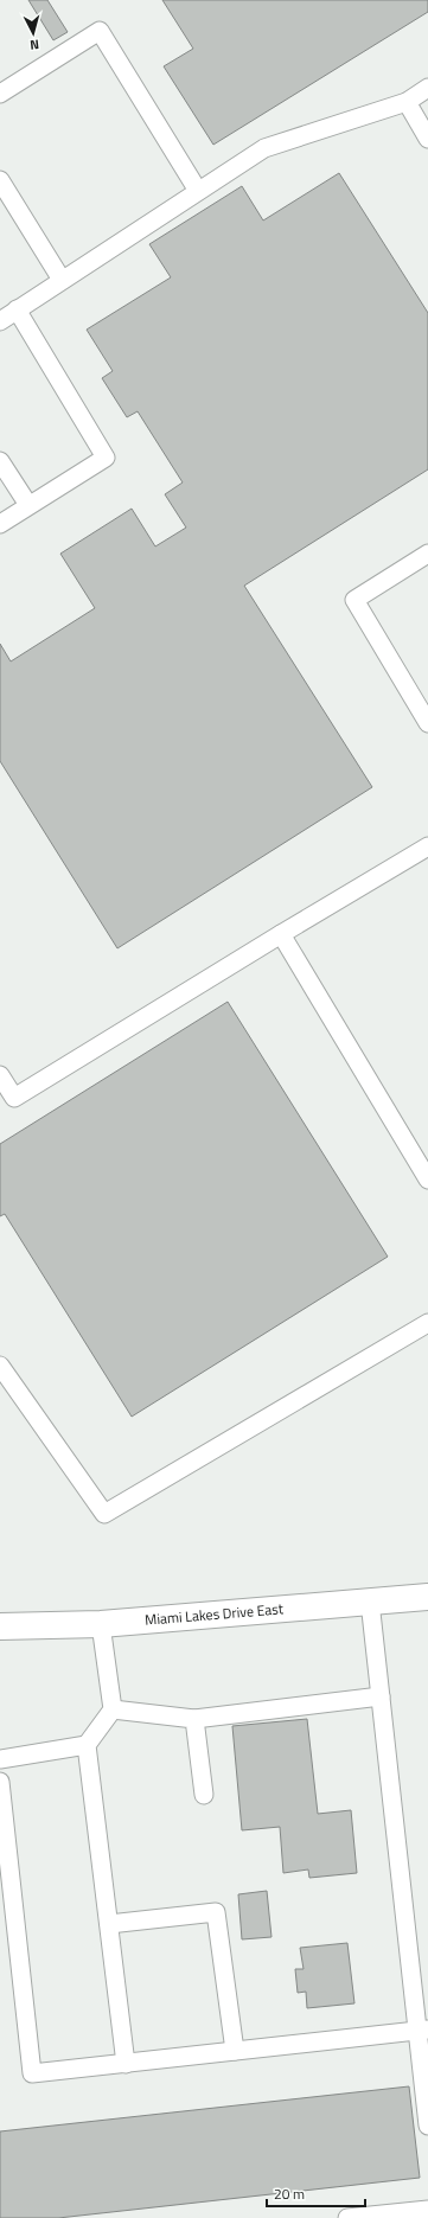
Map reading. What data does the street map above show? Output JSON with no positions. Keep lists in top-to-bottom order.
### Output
{
  "streets": {
    "main road": ["Miami Lakes Drive East"]
  },
  "scale_bar": "20 m",
  "north": "bottom"
}
